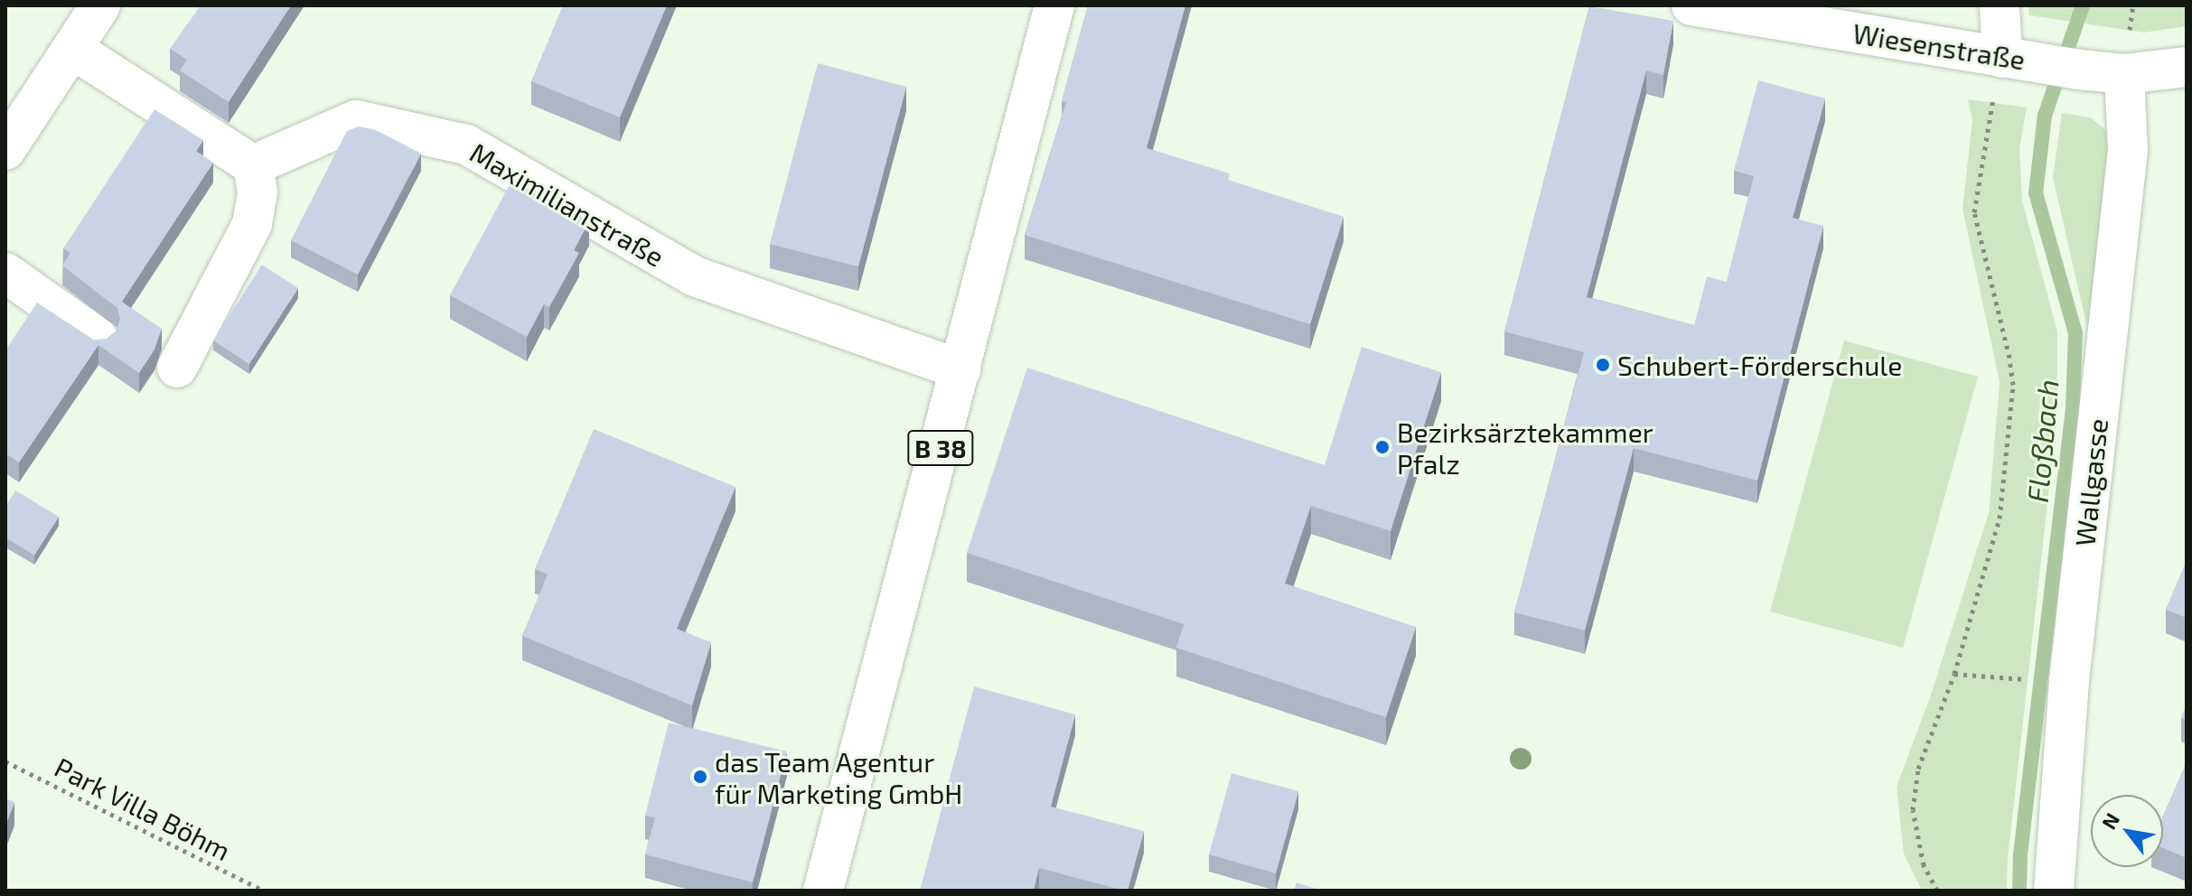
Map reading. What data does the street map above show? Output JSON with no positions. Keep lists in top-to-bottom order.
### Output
{
  "streets": {
    "street": [
      "Wiesenstraße",
      "Maximilianstraße",
      "B 38",
      "Wallgasse"
    ],
    "path": ["Park Villa Böhm"]
  },
  "crossings": [
    ["Wiesenstraße", "Wallgasse"],
    ["Maximilianstraße", "B 38"]
  ],
  "water": ["Floßbach"],
  "places": ["Schubert-Förderschule", "Bezirksärztekammer Pfalz", "das Team Agentur für Marketing GmbH"],
  "north": "top left"
}
